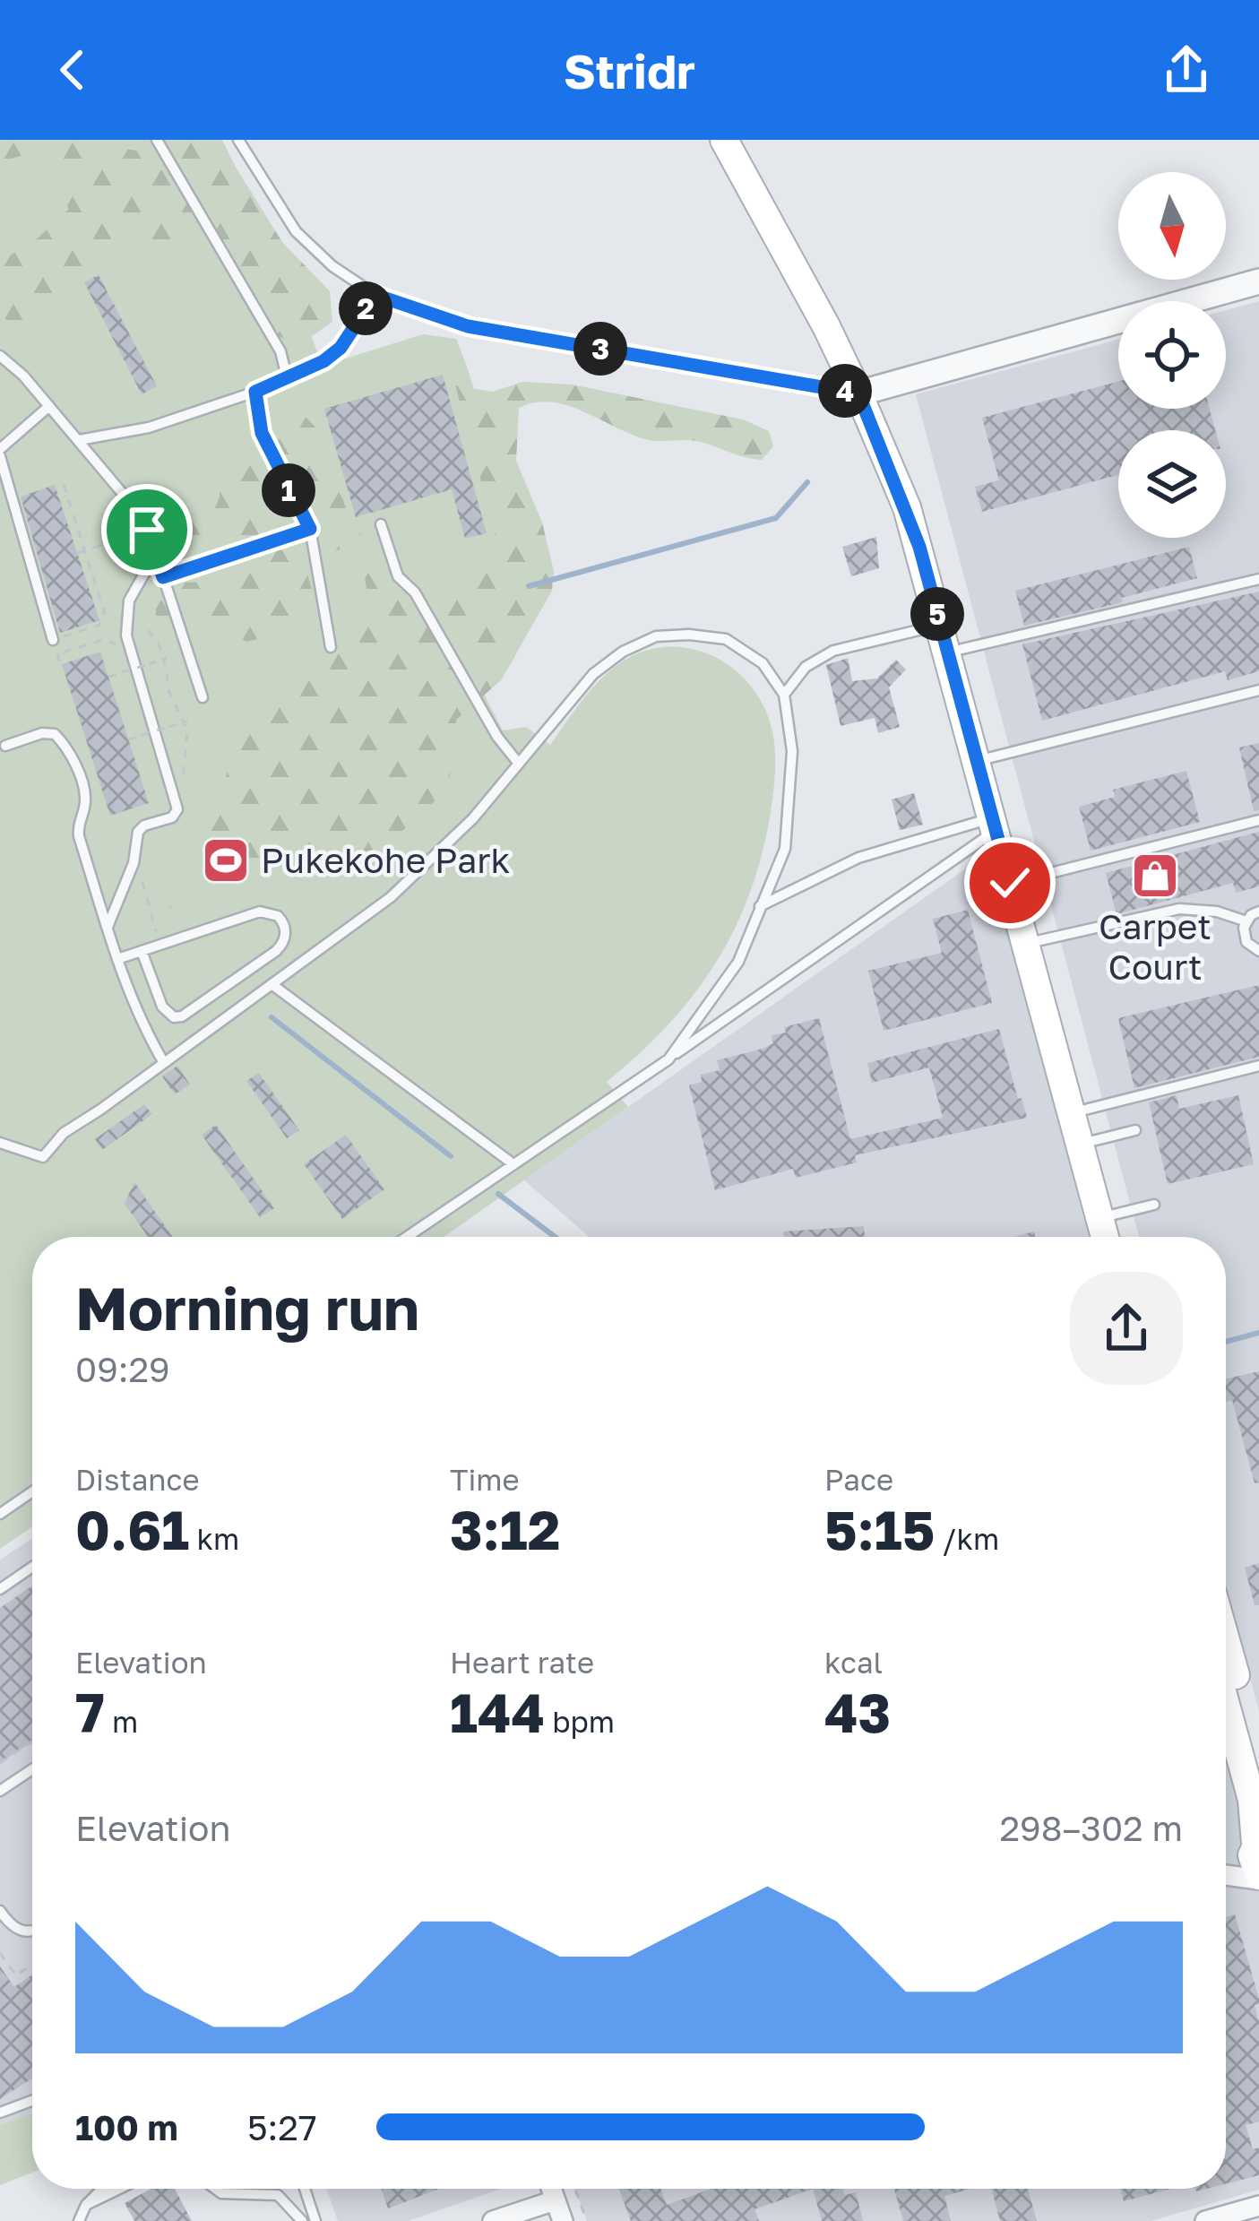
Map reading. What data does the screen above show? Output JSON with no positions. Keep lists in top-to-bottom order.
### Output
{
  "places": {
    "sports": ["Pukekohe Park"],
    "shop": ["Carpet Court"]
  },
  "north": "bottom",
  "page": {
    "header": "Stridr",
    "pins": [
      "2",
      "3",
      "4",
      "1",
      "5"
    ],
    "heading": ["Morning run", "09:29"],
    "stats": [
      ["Distance", "0.61 km"],
      ["Time", "3:12"],
      ["Pace", "5:15 /km"],
      ["Elevation", "7 m"],
      ["Heart rate", "144 bpm"],
      ["kcal", "43"]
    ],
    "chart": ["Elevation", "298–302 m"],
    "list": [
      {
        "name": "100 m",
        "note": "5:27"
      }
    ]
  }
}
